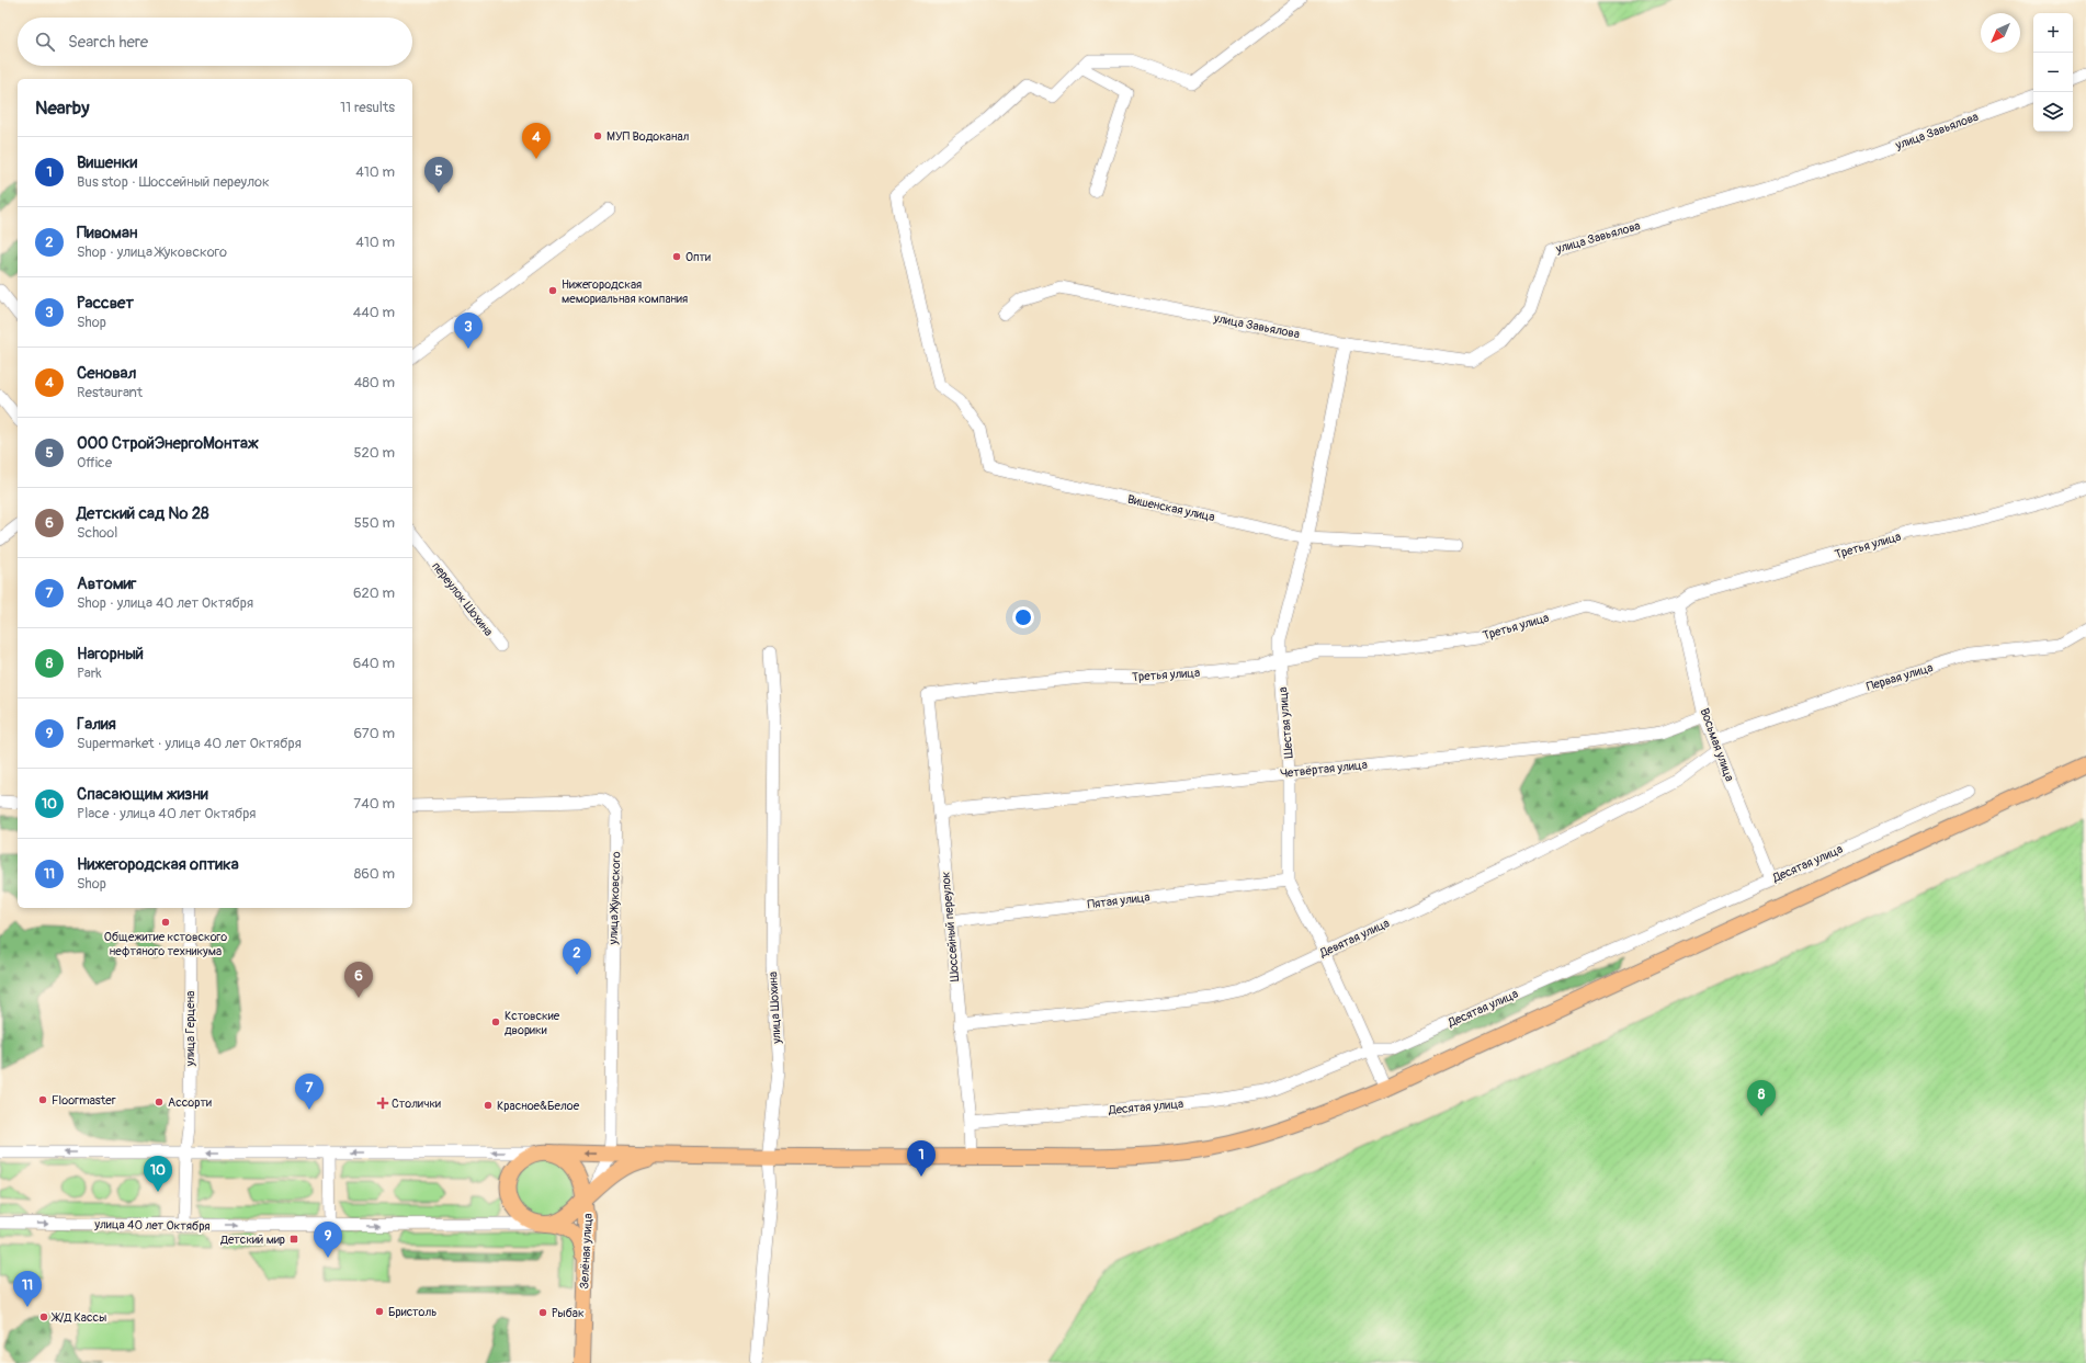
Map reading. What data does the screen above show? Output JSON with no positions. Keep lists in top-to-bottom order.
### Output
{
  "streets": {
    "main road": ["улица 40 лет Октября", "Зелёная улица"],
    "street": [
      "улица Завьялова",
      "Вишенская улица",
      "Третья улица",
      "переулок Шохина",
      "Первая улица",
      "Шестая улица",
      "Восьмая улица",
      "Четвёртая улица",
      "Десятая улица",
      "улица Жуковского",
      "Пятая улица",
      "Шоссейный переулок",
      "Девятая улица",
      "улица Шохина",
      "улица Герцена"
    ]
  },
  "crossings": [
    ["улица Завьялова", "Шестая улица"],
    ["Вишенская улица", "Шестая улица"],
    ["Третья улица", "Шестая улица"],
    ["Третья улица", "Восьмая улица"],
    ["Третья улица", "Шоссейный переулок"],
    ["Первая улица", "Восьмая улица"],
    ["Первая улица", "Девятая улица"],
    ["Шестая улица", "Четвёртая улица"],
    ["Шестая улица", "Десятая улица"],
    ["Шестая улица", "Пятая улица"],
    ["Шестая улица", "Девятая улица"],
    ["Восьмая улица", "Четвёртая улица"],
    ["Восьмая улица", "Десятая улица"],
    ["Восьмая улица", "Девятая улица"],
    ["Четвёртая улица", "Шоссейный переулок"],
    ["Десятая улица", "Шоссейный переулок"],
    ["улица Жуковского", "улица 40 лет Октября"],
    ["улица Жуковского", "Зелёная улица"],
    ["Пятая улица", "Шоссейный переулок"],
    ["Шоссейный переулок", "Девятая улица"],
    ["улица Герцена", "улица 40 лет Октября"],
    ["улица 40 лет Октября", "Зелёная улица"]
  ],
  "places": {
    "other": [
      "МУП Водоканал",
      "Опти",
      "Нижегородская мемориальная компания",
      "Общежитие кстовского нефтяного техникума",
      "Кстовские дворики",
      "Floormaster",
      "Ассорти",
      "Красное&Белое",
      "Бристоль",
      "Рыбак",
      "Ж/Д Кассы"
    ],
    "health": ["Столички"],
    "transit": ["Детский мир"]
  },
  "north": "bottom left",
  "page": {
    "map_buttons": ["+", "−"],
    "search": "Search here",
    "heading": ["Nearby", "11 results"],
    "pins": [
      "4",
      "5",
      "3",
      "2",
      "6",
      "7",
      "8",
      "1",
      "10",
      "9",
      "11"
    ],
    "list": [
      {
        "mark": "1",
        "name": "Вишенки",
        "note": "Bus stop · Шоссейный переулок",
        "value": "410 m"
      },
      {
        "mark": "2",
        "name": "Пивоман",
        "note": "Shop · улица Жуковского",
        "value": "410 m"
      },
      {
        "mark": "3",
        "name": "Рассвет",
        "note": "Shop",
        "value": "440 m"
      },
      {
        "mark": "4",
        "name": "Сеновал",
        "note": "Restaurant",
        "value": "480 m"
      },
      {
        "mark": "5",
        "name": "ООО СтройЭнергоМонтаж",
        "note": "Office",
        "value": "520 m"
      },
      {
        "mark": "6",
        "name": "Детский сад № 28",
        "note": "School",
        "value": "550 m"
      },
      {
        "mark": "7",
        "name": "Автомиг",
        "note": "Shop · улица 40 лет Октября",
        "value": "620 m"
      },
      {
        "mark": "8",
        "name": "Нагорный",
        "note": "Park",
        "value": "640 m"
      },
      {
        "mark": "9",
        "name": "Галия",
        "note": "Supermarket · улица 40 лет Октября",
        "value": "670 m"
      },
      {
        "mark": "10",
        "name": "Спасающим жизни",
        "note": "Place · улица 40 лет Октября",
        "value": "740 m"
      },
      {
        "mark": "11",
        "name": "Нижегородская оптика",
        "note": "Shop",
        "value": "860 m"
      }
    ]
  }
}
